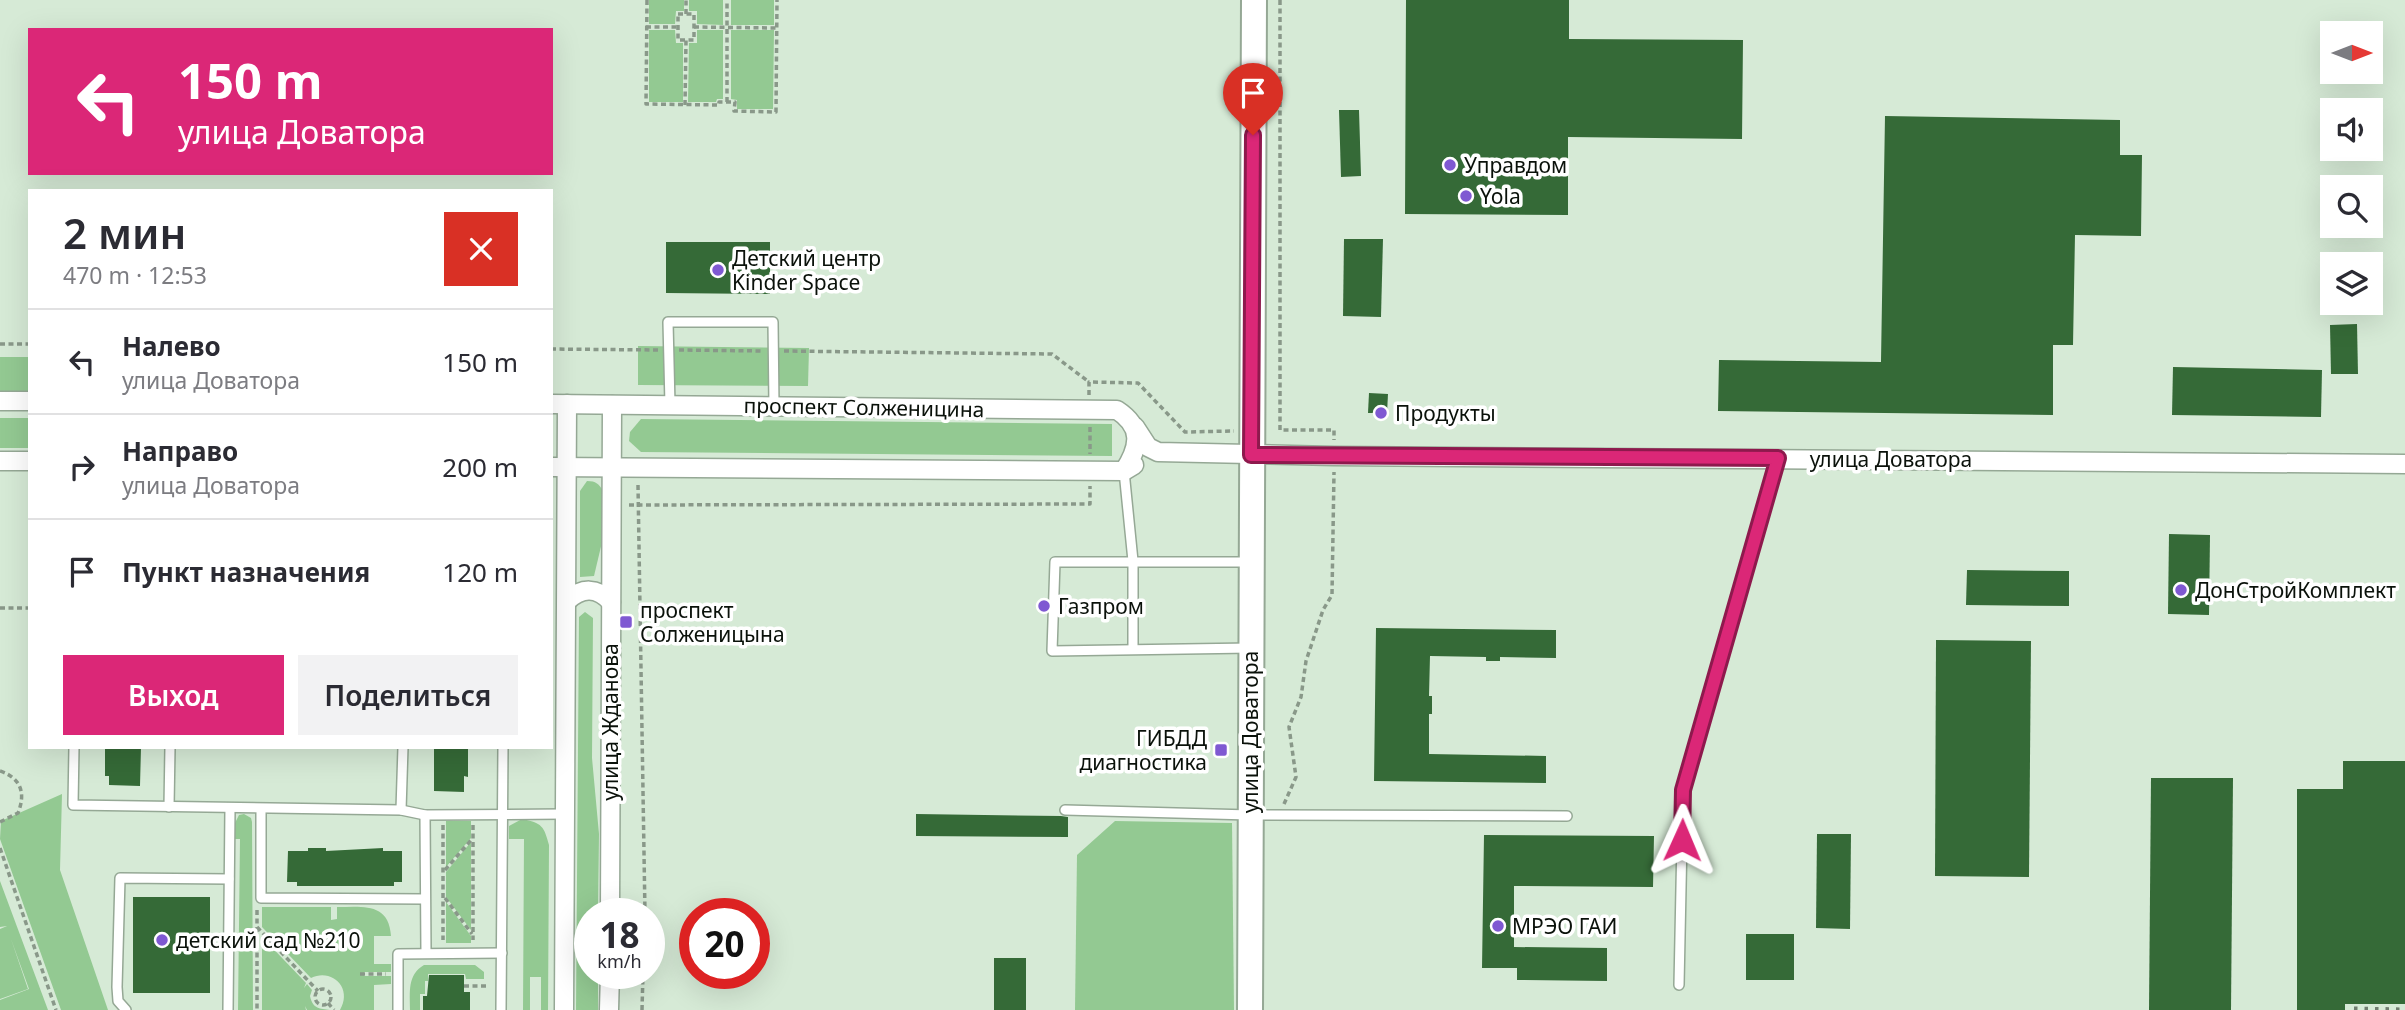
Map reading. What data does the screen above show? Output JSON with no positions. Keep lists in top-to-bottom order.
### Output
{
  "streets": {
    "street": ["проспект Солженицина", "улица Доватора", "улица Жданова"]
  },
  "crossings": [
    ["проспект Солженицина", "улица Жданова"]
  ],
  "places": {
    "other": [
      "Управдом",
      "Yola",
      "Детский центр Kinder Space",
      "Продукты",
      "ДонСтройКомплект",
      "Газпром",
      "МРЭО ГАИ",
      "детский сад №210"
    ],
    "transit": ["проспект Солженицына", "ГИБДД диагностика"]
  },
  "north": "right",
  "page": {
    "turn": ["150 m", "улица Доватора"],
    "heading": ["2 мин", "470 m · 12:53"],
    "list": [
      {
        "name": "Налево",
        "note": "улица Доватора",
        "value": "150 m"
      },
      {
        "name": "Направо",
        "note": "улица Доватора",
        "value": "200 m"
      },
      {
        "name": "Пункт назначения",
        "value": "120 m"
      }
    ],
    "buttons": ["Выход", "Поделиться"],
    "speed": "18 km/h",
    "limit": "20"
  }
}
